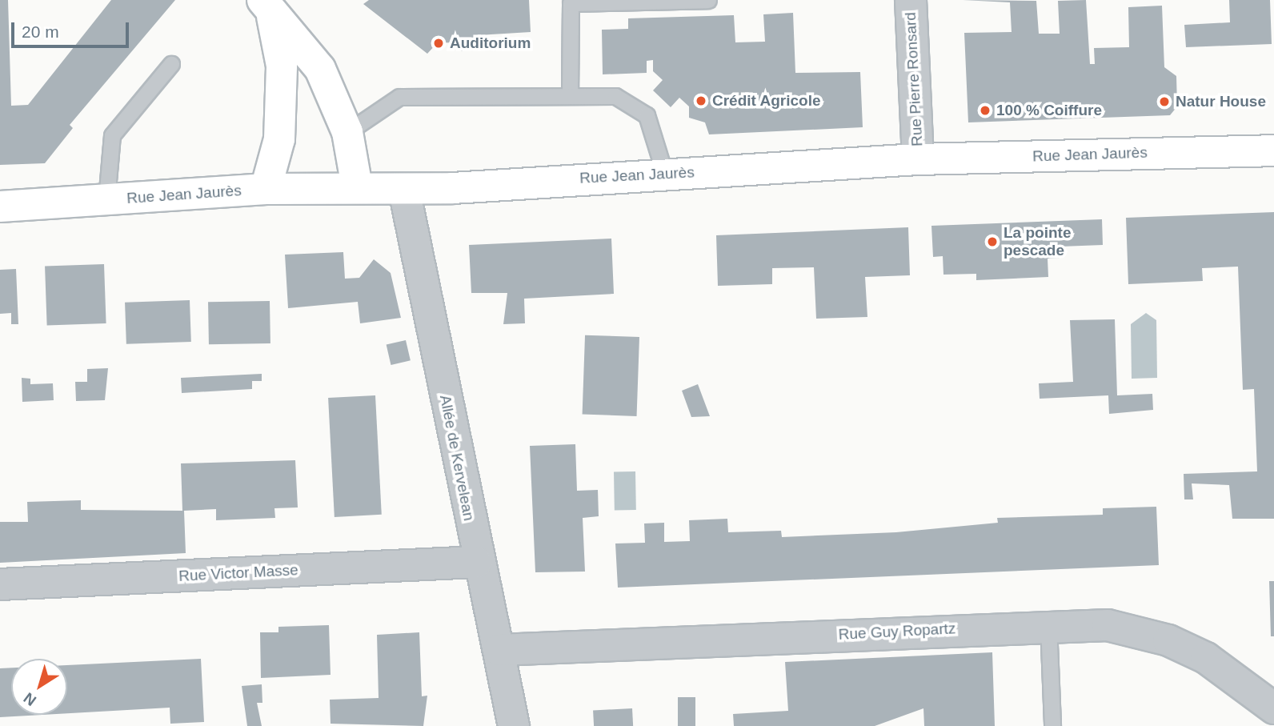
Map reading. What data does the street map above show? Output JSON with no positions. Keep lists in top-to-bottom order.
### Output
{
  "streets": {
    "main road": ["Rue Jean Jaurès"],
    "street": [
      "Rue Pierre Ronsard",
      "Allée de Kervelean",
      "Rue Victor Masse",
      "Rue Guy Ropartz"
    ]
  },
  "crossings": [
    ["Rue Pierre Ronsard", "Rue Jean Jaurès"],
    ["Rue Jean Jaurès", "Allée de Kervelean"],
    ["Allée de Kervelean", "Rue Victor Masse"],
    ["Allée de Kervelean", "Rue Guy Ropartz"]
  ],
  "places": [
    "Auditorium",
    "Crédit Agricole",
    "Natur House",
    "100 % Coiffure",
    "La pointe pescade"
  ],
  "scale_bar": "20 m",
  "north": "bottom left"
}
